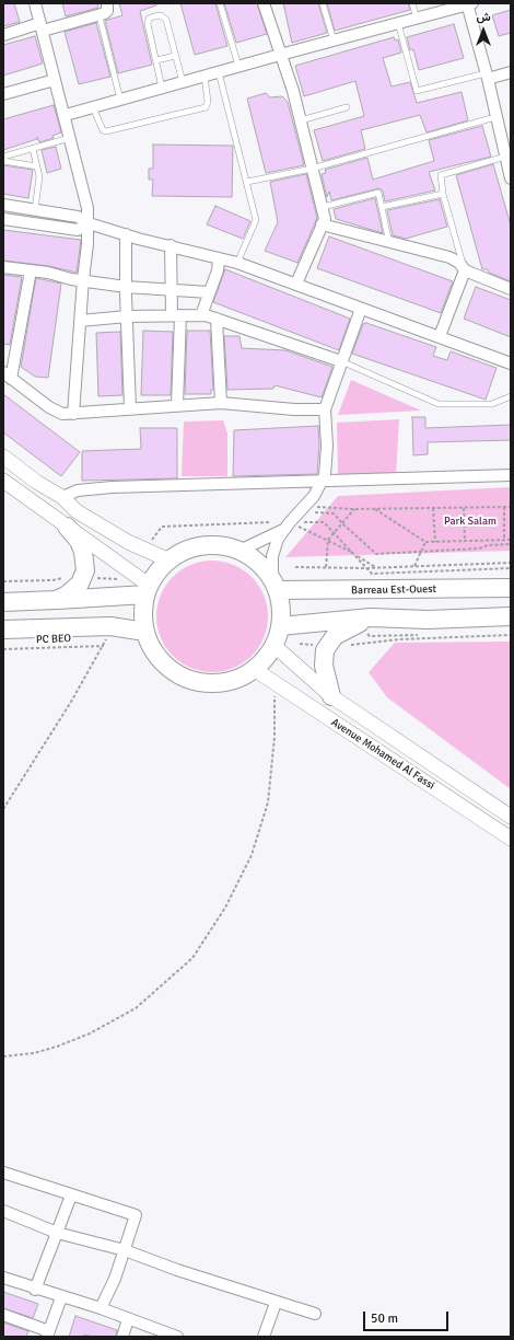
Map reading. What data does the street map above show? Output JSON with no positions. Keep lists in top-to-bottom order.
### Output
{
  "streets": {
    "main road": ["Barreau Est-Ouest"],
    "street": ["Avenue Mohamed Al Fassi"],
    "path": ["PC BEO"]
  },
  "crossings": [
    ["Barreau Est-Ouest", "Avenue Mohamed Al Fassi"]
  ],
  "parks": ["Park Salam"],
  "scale_bar": "50 m",
  "north": "top"
}
